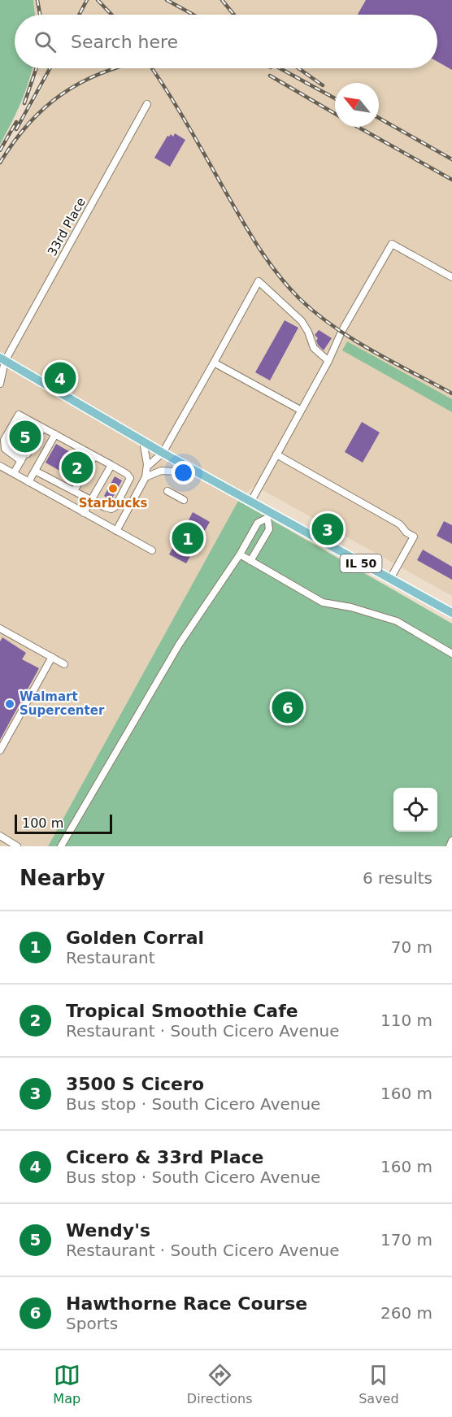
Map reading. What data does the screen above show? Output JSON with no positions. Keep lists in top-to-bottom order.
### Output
{
  "streets": {
    "main road": ["IL 50"],
    "lane": ["33rd Place"]
  },
  "crossings": [
    ["33rd Place", "IL 50"]
  ],
  "places": ["Starbucks", "Walmart Supercenter"],
  "scale_bar": "100 m",
  "north": "top left",
  "page": {
    "search": "Search here",
    "pins": [
      "4",
      "5",
      "2",
      "3",
      "1",
      "6"
    ],
    "scale": "100 m",
    "heading": ["Nearby", "6 results"],
    "list": [
      {
        "mark": "1",
        "name": "Golden Corral",
        "note": "Restaurant",
        "value": "70 m"
      },
      {
        "mark": "2",
        "name": "Tropical Smoothie Cafe",
        "note": "Restaurant · South Cicero Avenue",
        "value": "110 m"
      },
      {
        "mark": "3",
        "name": "3500 S Cicero",
        "note": "Bus stop · South Cicero Avenue",
        "value": "160 m"
      },
      {
        "mark": "4",
        "name": "Cicero & 33rd Place",
        "note": "Bus stop · South Cicero Avenue",
        "value": "160 m"
      },
      {
        "mark": "5",
        "name": "Wendy's",
        "note": "Restaurant · South Cicero Avenue",
        "value": "170 m"
      },
      {
        "mark": "6",
        "name": "Hawthorne Race Course",
        "note": "Sports",
        "value": "260 m"
      }
    ],
    "nav": ["Map", "Directions", "Saved"]
  }
}
